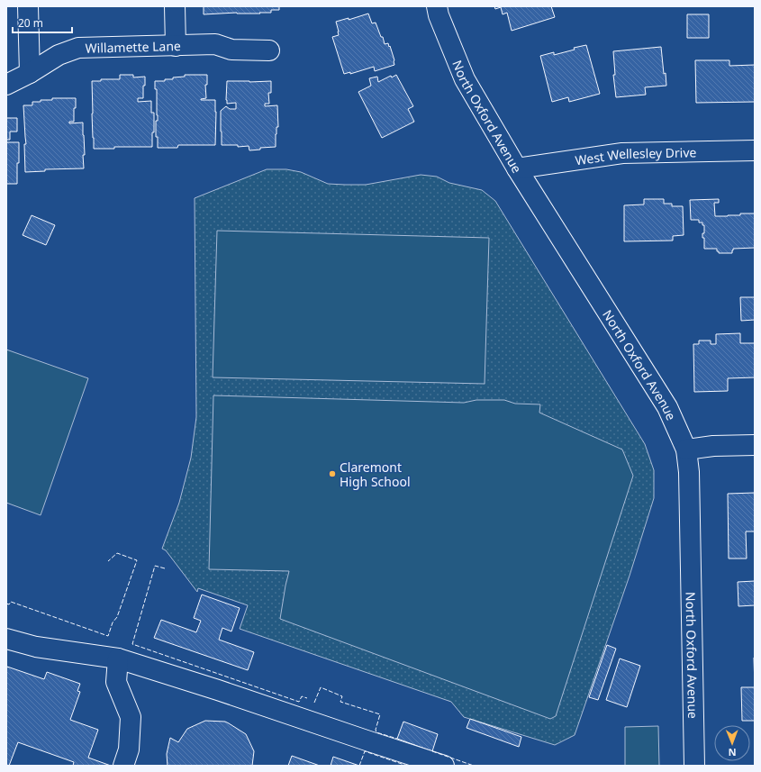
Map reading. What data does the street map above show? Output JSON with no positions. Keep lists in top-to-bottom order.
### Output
{
  "streets": {
    "street": ["Willamette Lane", "North Oxford Avenue", "West Wellesley Drive"]
  },
  "crossings": [
    ["North Oxford Avenue", "West Wellesley Drive"]
  ],
  "places": ["Claremont High School"],
  "scale_bar": "20 m",
  "north": "bottom"
}
